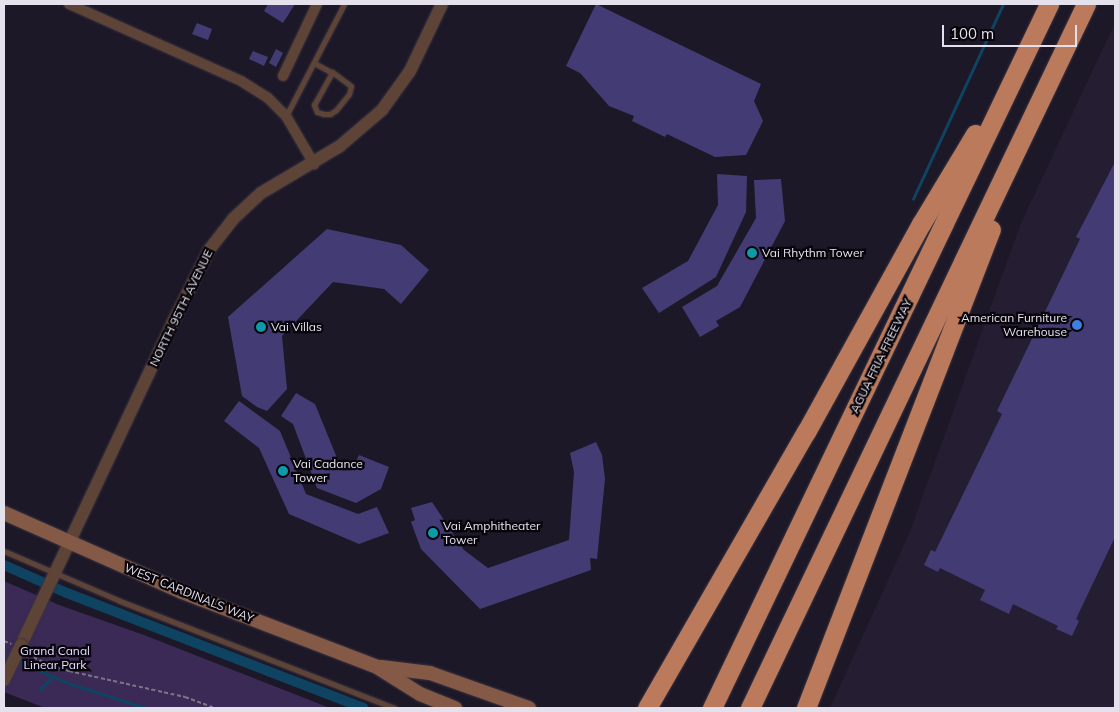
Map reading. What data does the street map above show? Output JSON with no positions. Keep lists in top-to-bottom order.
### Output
{
  "streets": {
    "highway": ["AGUA FRIA FREEWAY"],
    "main road": ["WEST CARDINALS WAY"],
    "street": ["NORTH 95TH AVENUE"]
  },
  "crossings": [
    ["NORTH 95TH AVENUE", "WEST CARDINALS WAY"]
  ],
  "parks": ["Grand Canal Linear Park"],
  "places": [
    "Vai Rhythm Tower",
    "American Furniture Warehouse",
    "Vai Villas",
    "Vai Cadance Tower",
    "Vai Amphitheater Tower"
  ],
  "scale_bar": "100 m"
}
